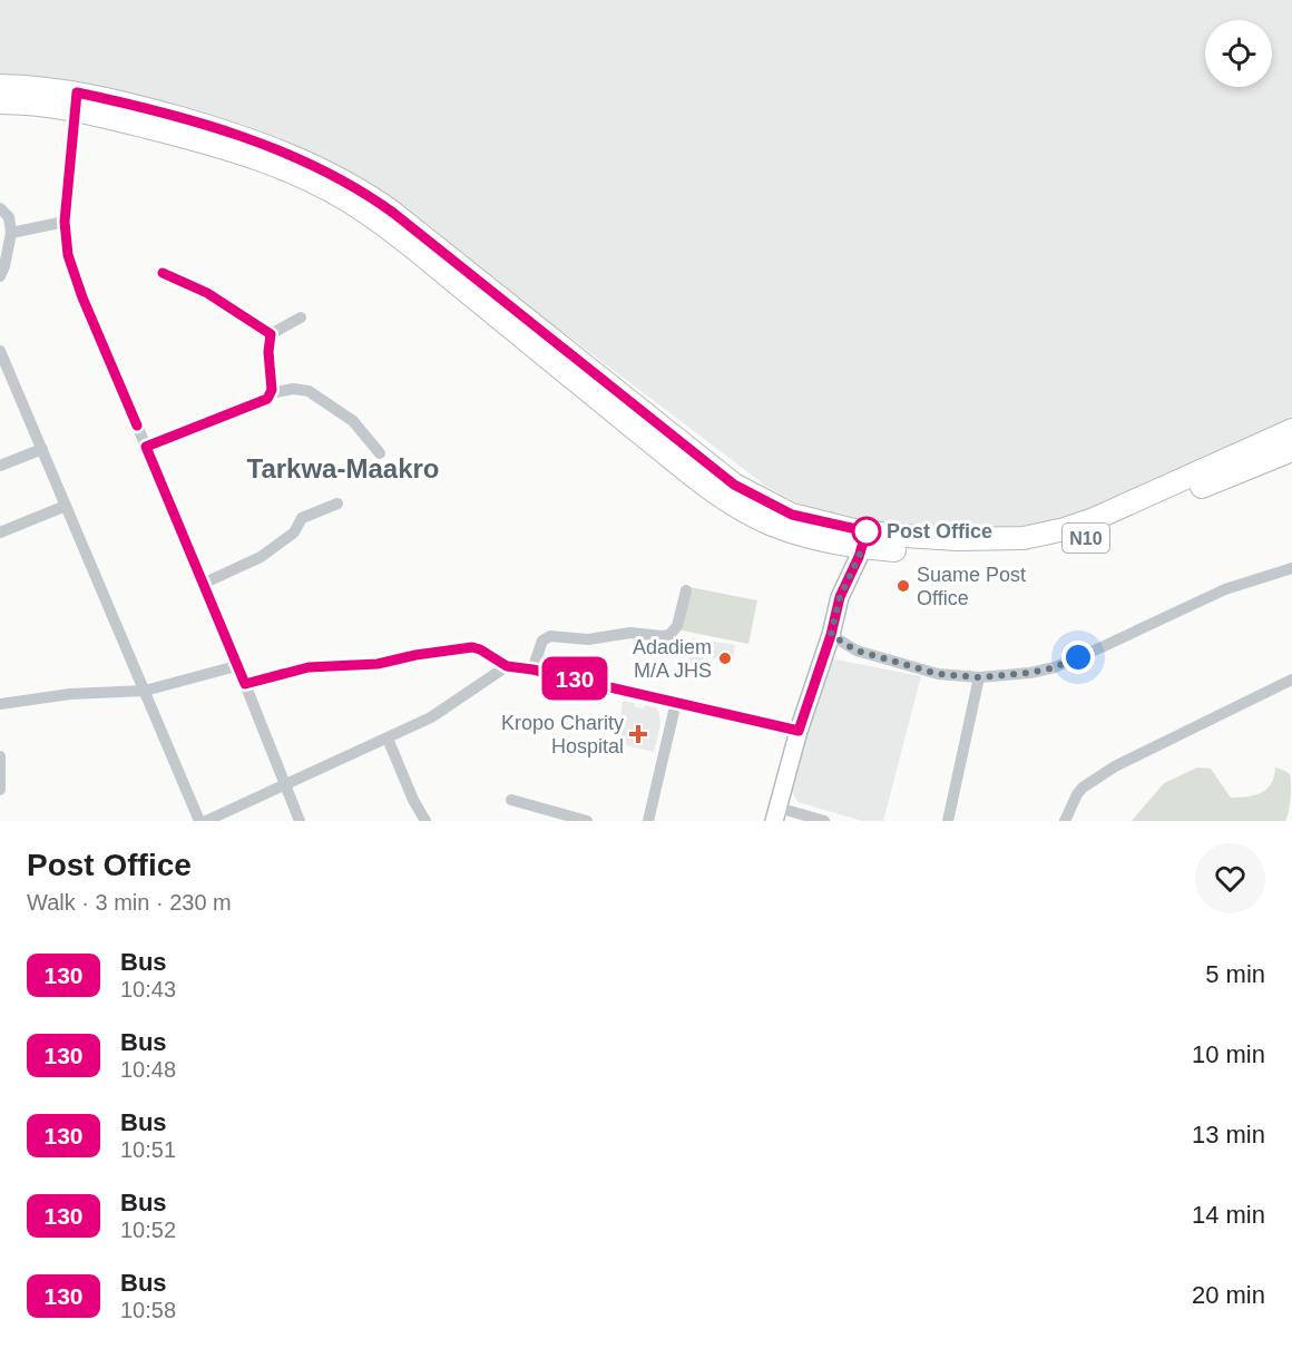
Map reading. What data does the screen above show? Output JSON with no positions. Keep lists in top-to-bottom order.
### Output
{
  "streets": {
    "highway": ["N10"]
  },
  "districts": ["Tarkwa-Maakro"],
  "places": {
    "other": ["Post Office", "Suame Post Office", "Adadiem M/A JHS"],
    "health": ["Kropo Charity Hospital"]
  },
  "lines": ["bus line 130"],
  "page": {
    "on_map": "130",
    "heading": ["Post Office", "Walk · 3 min · 230 m"],
    "list": [
      {
        "mark": "130",
        "name": "Bus",
        "note": "10:43",
        "value": "5 min"
      },
      {
        "mark": "130",
        "name": "Bus",
        "note": "10:48",
        "value": "10 min"
      },
      {
        "mark": "130",
        "name": "Bus",
        "note": "10:51",
        "value": "13 min"
      },
      {
        "mark": "130",
        "name": "Bus",
        "note": "10:52",
        "value": "14 min"
      },
      {
        "mark": "130",
        "name": "Bus",
        "note": "10:58",
        "value": "20 min"
      }
    ]
  }
}
